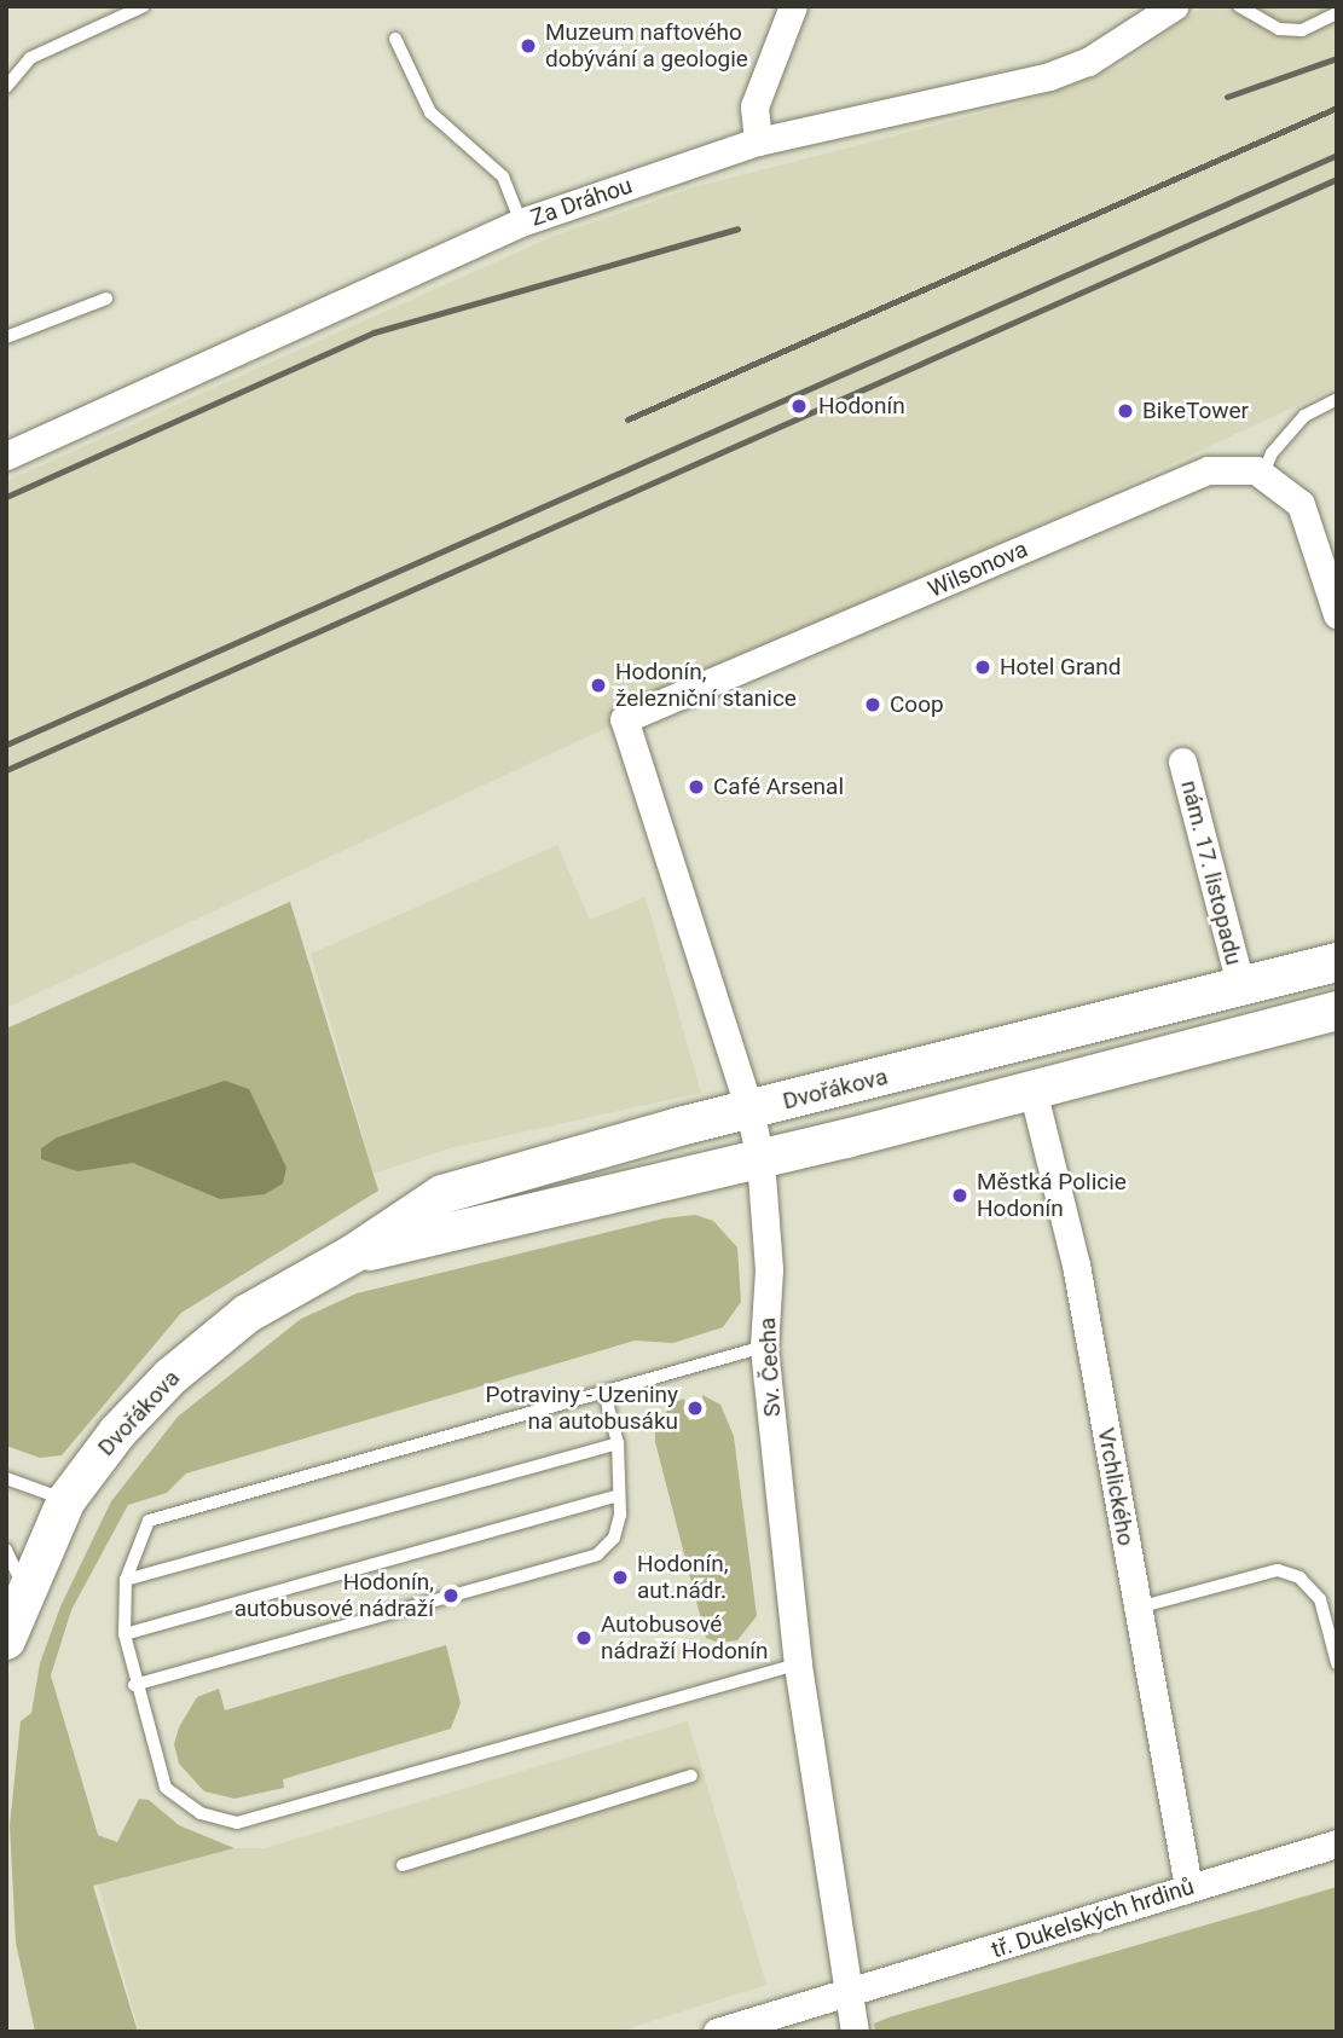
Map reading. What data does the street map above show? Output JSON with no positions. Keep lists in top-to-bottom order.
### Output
{
  "streets": {
    "main road": ["Dvořákova"],
    "street": [
      "Za Dráhou",
      "Wilsonova",
      "nám. 17. listopadu",
      "Sv. Čecha",
      "Vrchlického",
      "tř. Dukelských hrdinů"
    ]
  },
  "crossings": [
    ["Wilsonova", "Sv. Čecha"],
    ["nám. 17. listopadu", "Dvořákova"],
    ["Dvořákova", "Sv. Čecha"],
    ["Dvořákova", "Vrchlického"],
    ["Sv. Čecha", "tř. Dukelských hrdinů"],
    ["Vrchlického", "tř. Dukelských hrdinů"]
  ],
  "places": [
    "Muzeum naftového dobývání a geologie",
    "Hodonín",
    "BikeTower",
    "Hotel Grand",
    "Hodonín, železniční stanice",
    "Coop",
    "Café Arsenal",
    "Městká Policie Hodonín",
    "Potraviny - Uzeniny na autobusáku",
    "Hodonín, aut.nádr.",
    "Hodonín, autobusové nádraží",
    "Autobusové nádraží Hodonín"
  ]
}
